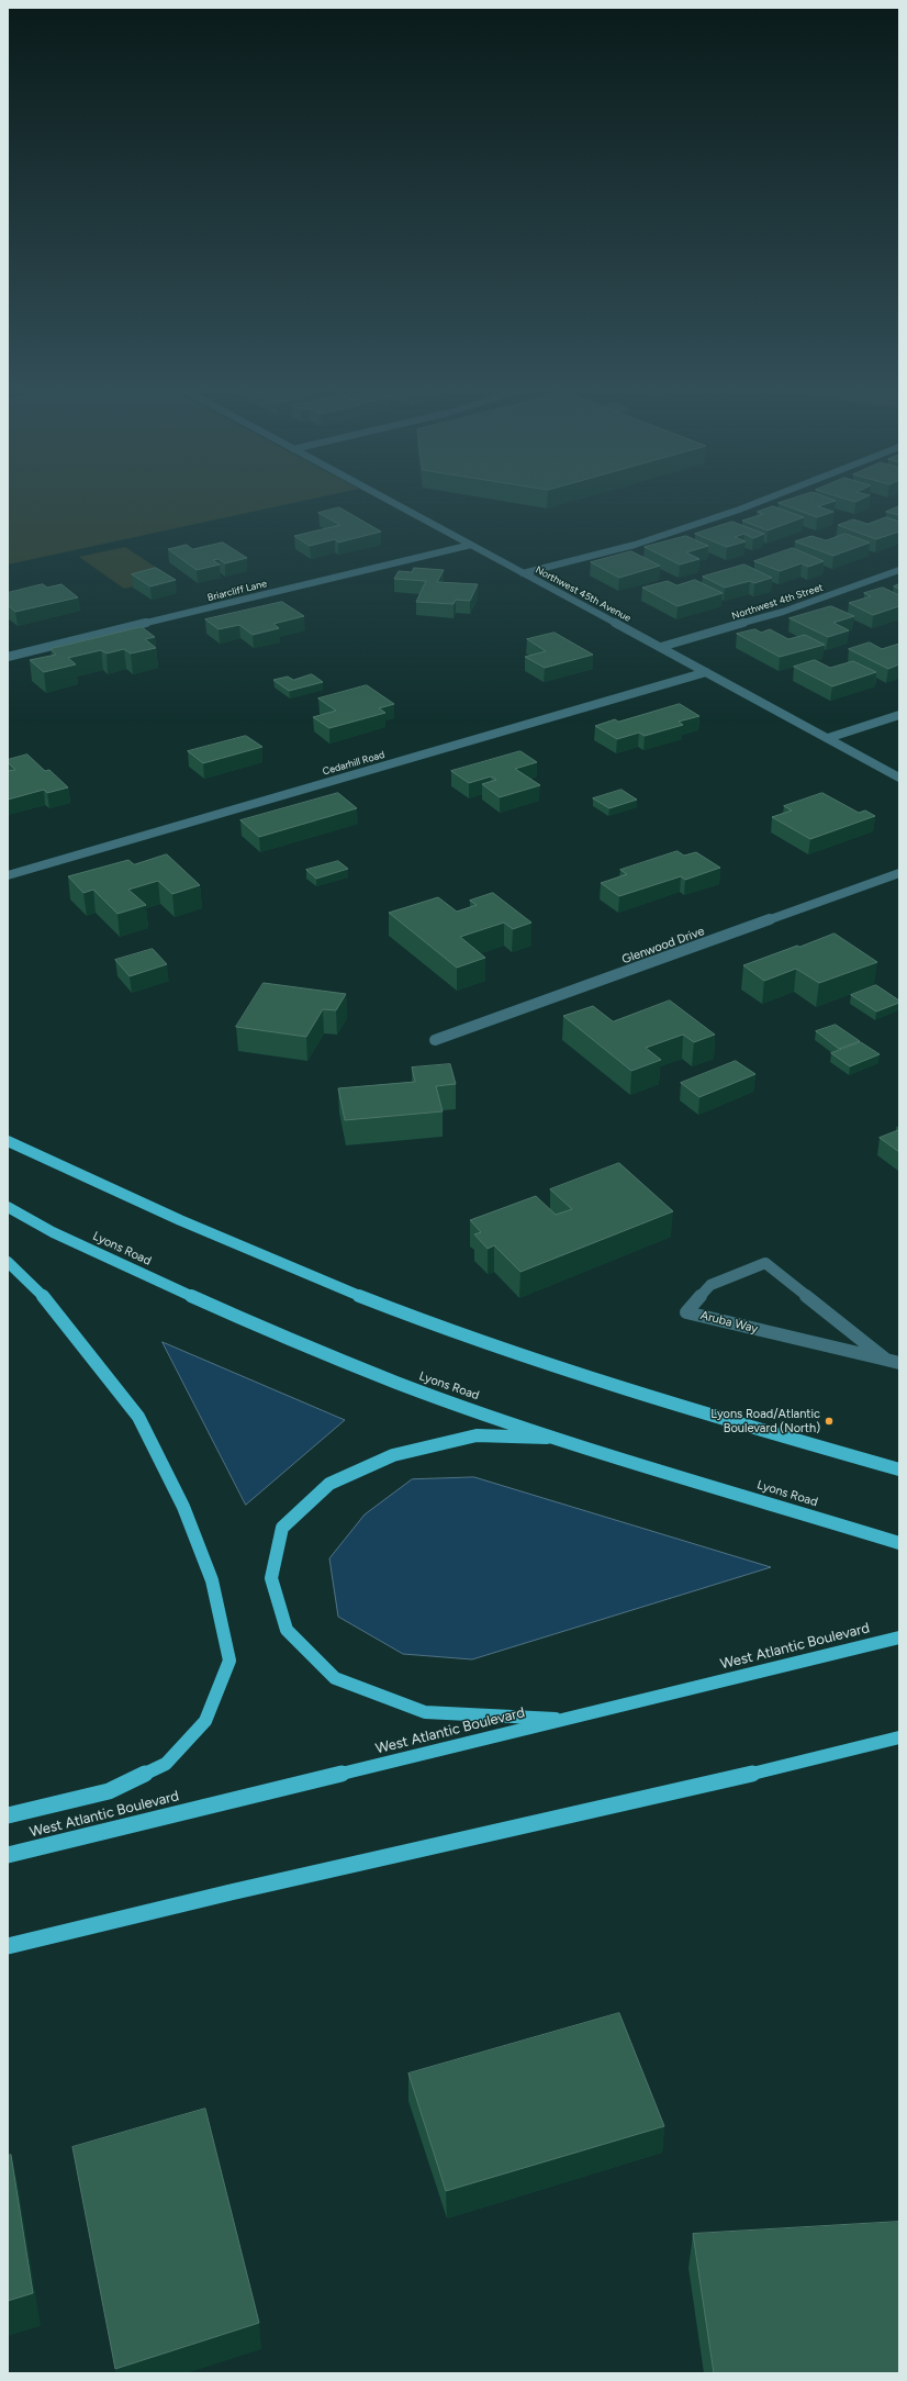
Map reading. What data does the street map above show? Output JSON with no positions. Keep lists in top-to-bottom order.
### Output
{
  "streets": {
    "main road": ["Lyons Road", "West Atlantic Boulevard"],
    "street": [
      "Briarcliff Lane",
      "Northwest 45th Avenue",
      "Northwest 4th Street",
      "Cedarhill Road",
      "Glenwood Drive",
      "Aruba Way"
    ]
  },
  "crossings": [
    ["Briarcliff Lane", "Northwest 45th Avenue"],
    ["Northwest 45th Avenue", "Northwest 4th Street"],
    ["Northwest 45th Avenue", "Cedarhill Road"]
  ],
  "places": ["Lyons Road/Atlantic Boulevard (North)"]
}
